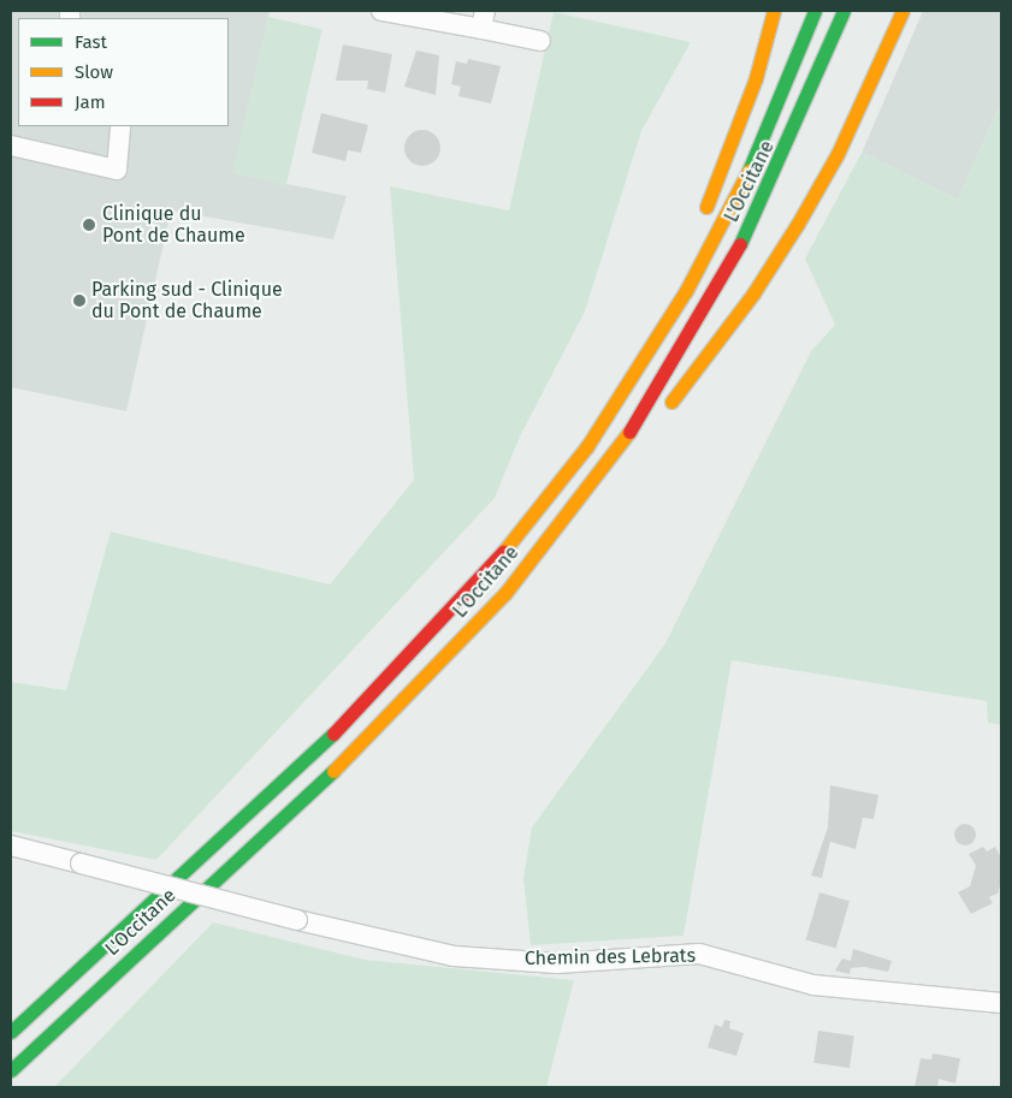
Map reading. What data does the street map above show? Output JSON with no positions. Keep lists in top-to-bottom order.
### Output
{
  "streets": {
    "highway": ["L'Occitane"],
    "street": ["Chemin des Lebrats"]
  },
  "places": ["Clinique du Pont de Chaume", "Parking sud - Clinique du Pont de Chaume"],
  "legend": ["Fast", "Slow", "Jam"]
}
